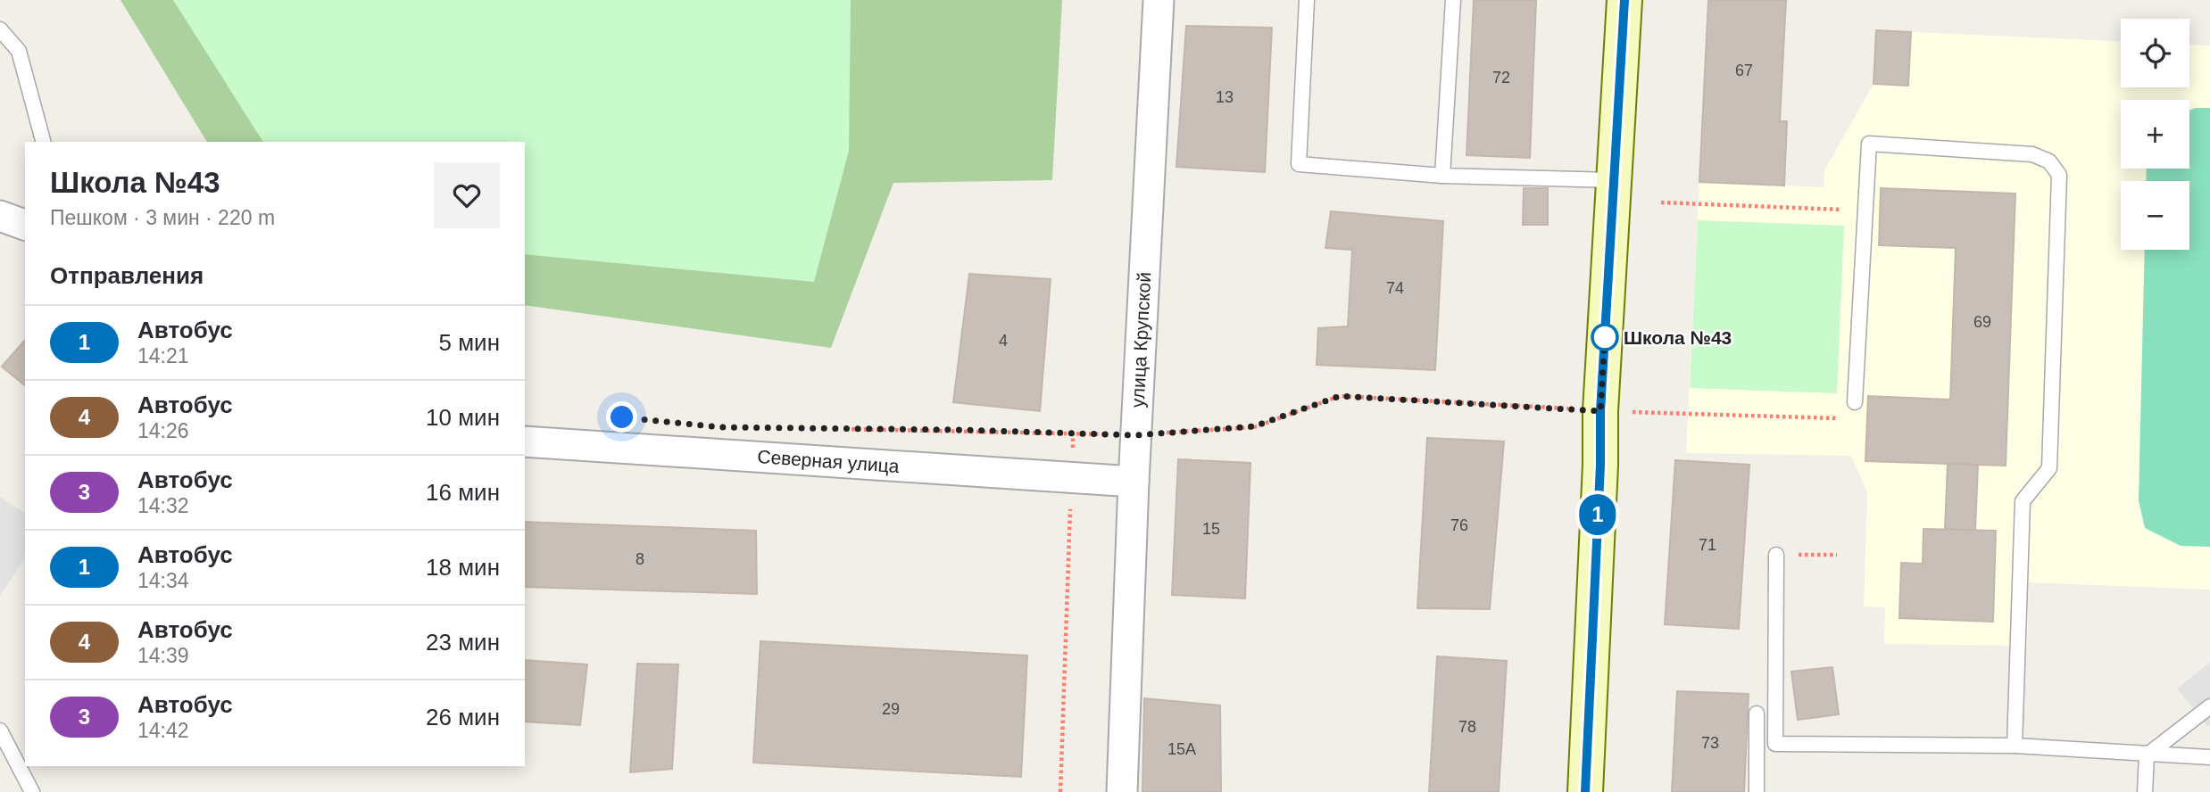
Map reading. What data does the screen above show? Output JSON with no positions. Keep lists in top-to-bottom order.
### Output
{
  "streets": {
    "street": ["улица Крупской", "Северная улица"]
  },
  "crossings": [
    ["улица Крупской", "Северная улица"]
  ],
  "places": ["Школа №43"],
  "lines": ["bus line 1"],
  "house_numbers": [
    "67",
    "72",
    "13",
    "74",
    "69",
    "4",
    "76",
    "15",
    "71",
    "8",
    "29",
    "78",
    "73",
    "15А"
  ],
  "page": {
    "on_map": "1",
    "map_buttons": ["+", "−"],
    "heading": [
      ["Школа №43", "Пешком · 3 мин · 220 m"],
      "Отправления"
    ],
    "list": [
      {
        "mark": "1",
        "name": "Автобус",
        "note": "14:21",
        "value": "5 мин"
      },
      {
        "mark": "4",
        "name": "Автобус",
        "note": "14:26",
        "value": "10 мин"
      },
      {
        "mark": "3",
        "name": "Автобус",
        "note": "14:32",
        "value": "16 мин"
      },
      {
        "mark": "1",
        "name": "Автобус",
        "note": "14:34",
        "value": "18 мин"
      },
      {
        "mark": "4",
        "name": "Автобус",
        "note": "14:39",
        "value": "23 мин"
      },
      {
        "mark": "3",
        "name": "Автобус",
        "note": "14:42",
        "value": "26 мин"
      }
    ]
  }
}
